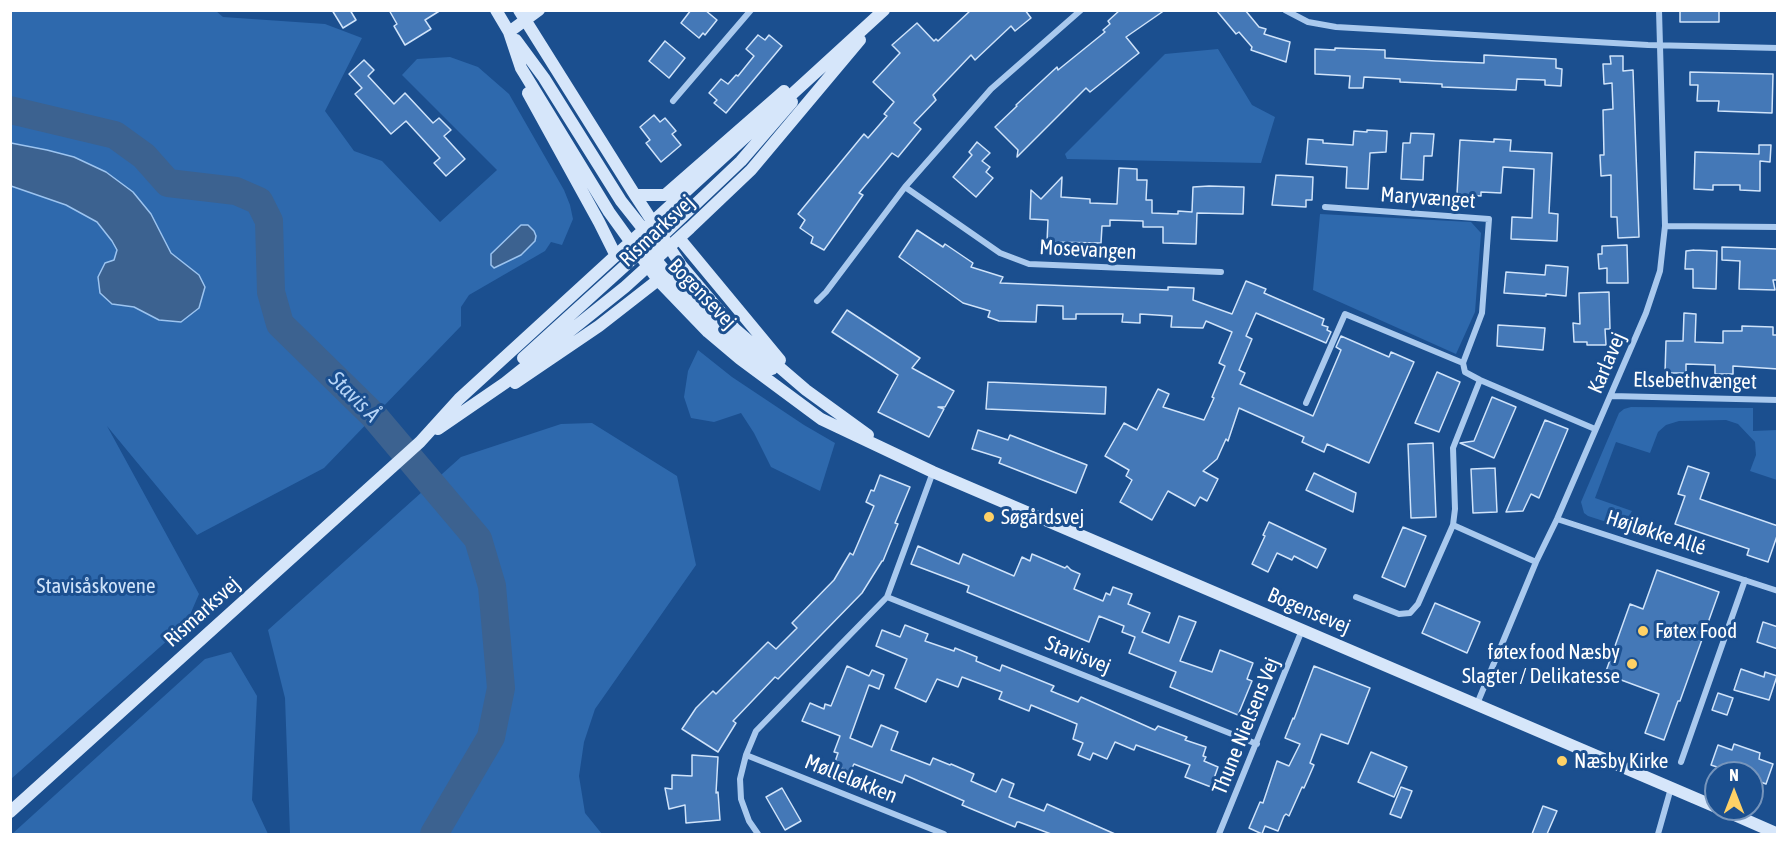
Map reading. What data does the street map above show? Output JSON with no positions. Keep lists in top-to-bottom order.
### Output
{
  "streets": {
    "main road": ["Rismarksvej", "Bogensevej"],
    "street": [
      "Maryvænget",
      "Mosevangen",
      "Karlavej",
      "Elsebethvænget",
      "Højløkke Allé",
      "Stavisvej",
      "Thune Nielsens Vej",
      "Mølleløkken"
    ]
  },
  "crossings": [
    ["Rismarksvej", "Bogensevej"],
    ["Bogensevej", "Karlavej"],
    ["Bogensevej", "Thune Nielsens Vej"],
    ["Karlavej", "Elsebethvænget"],
    ["Karlavej", "Højløkke Allé"],
    ["Stavisvej", "Thune Nielsens Vej"]
  ],
  "water": ["Stavis Å"],
  "parks": ["Stavisåskovene"],
  "places": [
    "Søgårdsvej",
    "Føtex Food",
    "føtex food Næsby Slagter / Delikatesse",
    "Næsby Kirke"
  ],
  "north": "top"
}
